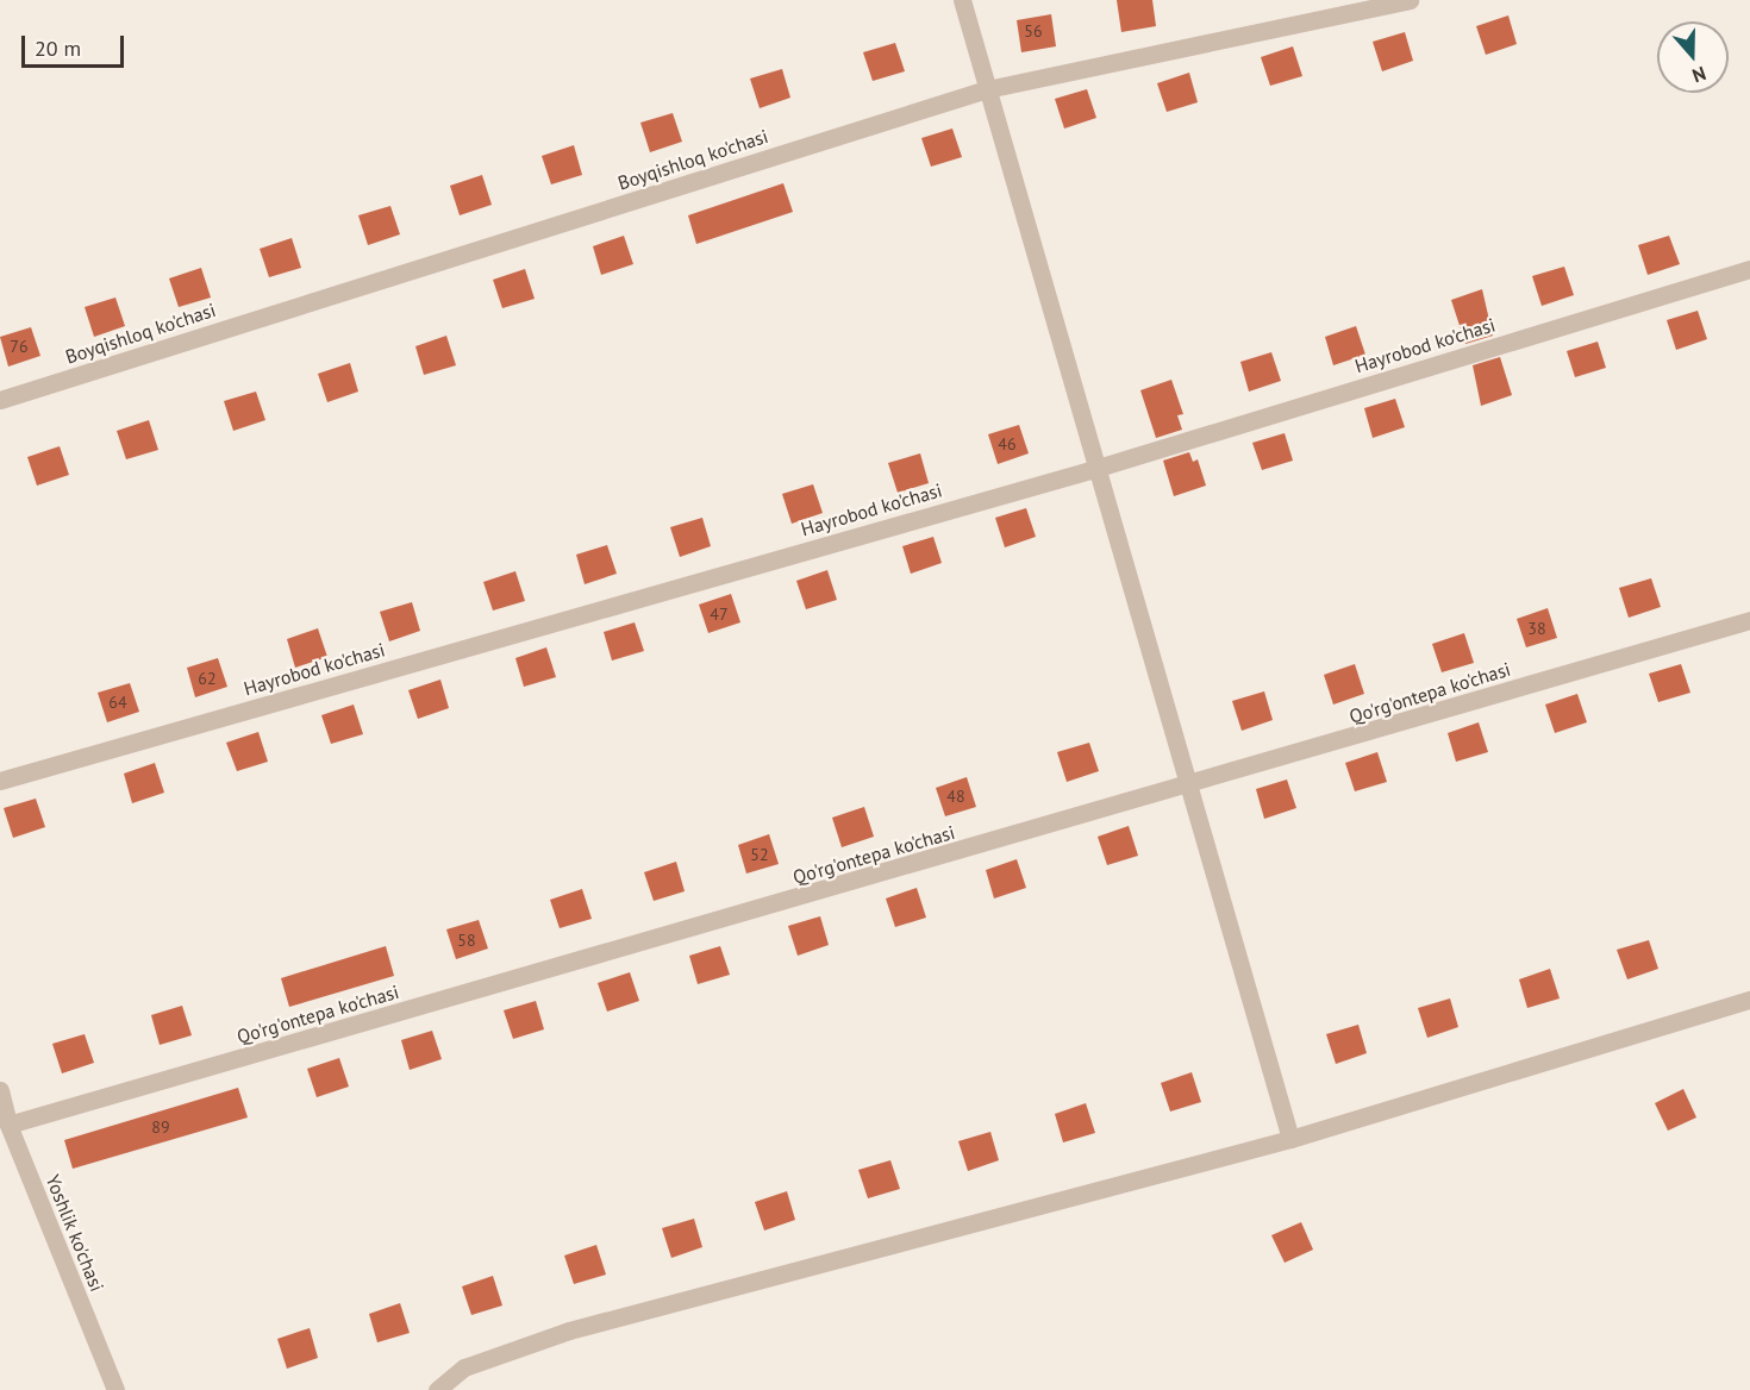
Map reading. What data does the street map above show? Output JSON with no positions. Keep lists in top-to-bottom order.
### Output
{
  "streets": {
    "street": [
      "Boyqishloq ko'chasi",
      "Hayrobod ko'chasi",
      "Qo'rg'ontepa ko'chasi",
      "Yoshlik ko'chasi"
    ]
  },
  "crossings": [
    ["Qo'rg'ontepa ko'chasi", "Yoshlik ko'chasi"]
  ],
  "house_numbers": [
    "56",
    "76",
    "46",
    "47",
    "38",
    "62",
    "64",
    "48",
    "52",
    "58",
    "89"
  ],
  "scale_bar": "20 m",
  "north": "bottom"
}
